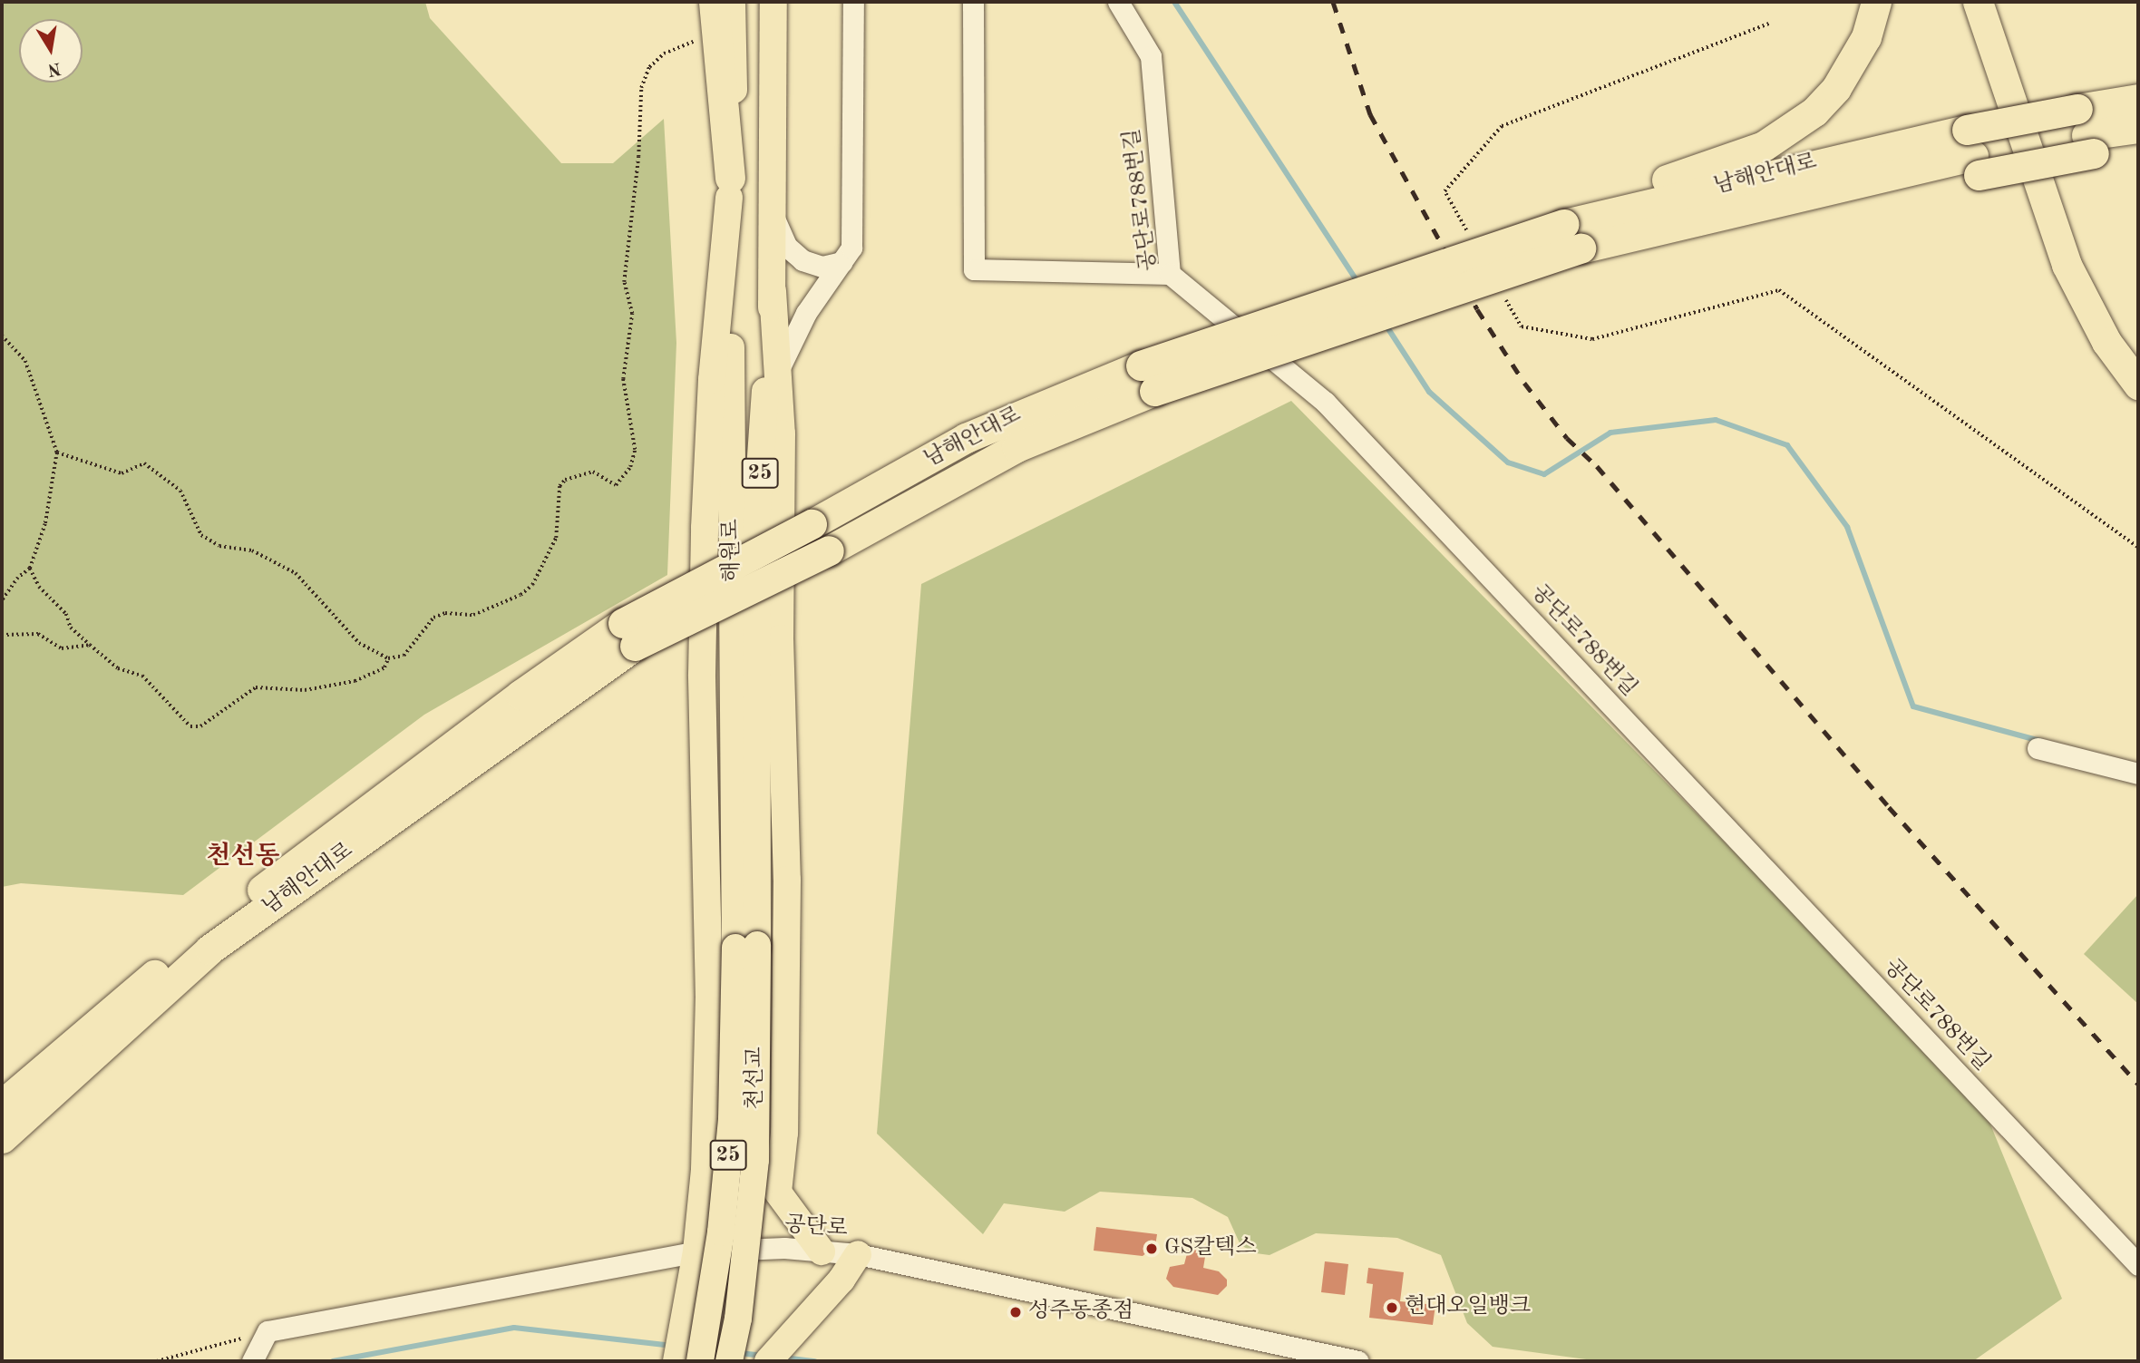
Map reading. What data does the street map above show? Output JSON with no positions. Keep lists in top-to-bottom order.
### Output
{
  "streets": {
    "highway": ["남해안대로"],
    "main road": ["25", "해원로", "천선교"],
    "street": ["공단로788번길", "공단로"]
  },
  "crossings": [
    ["해원로", "천선교"]
  ],
  "districts": ["천선동"],
  "places": ["GS칼텍스", "현대오일뱅크", "성주동종점"],
  "north": "bottom"
}
